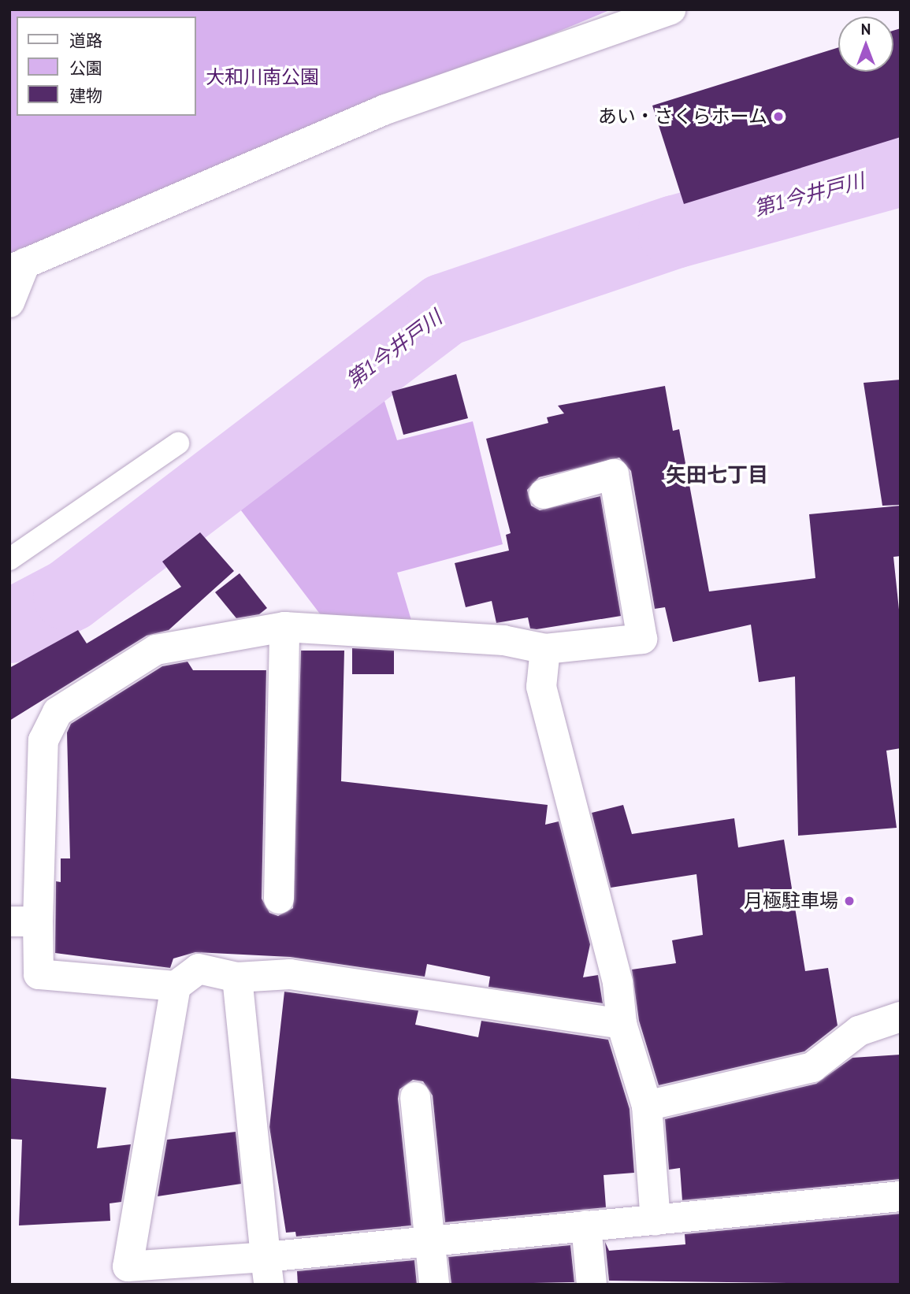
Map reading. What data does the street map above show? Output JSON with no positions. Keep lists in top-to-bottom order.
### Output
{
  "districts": ["矢田七丁目"],
  "water": ["第1今井戸川"],
  "parks": ["大和川南公園"],
  "places": ["あい・さくらホーム", "月極駐車場"],
  "legend": ["道路", "公園", "建物"],
  "north": "top"
}
